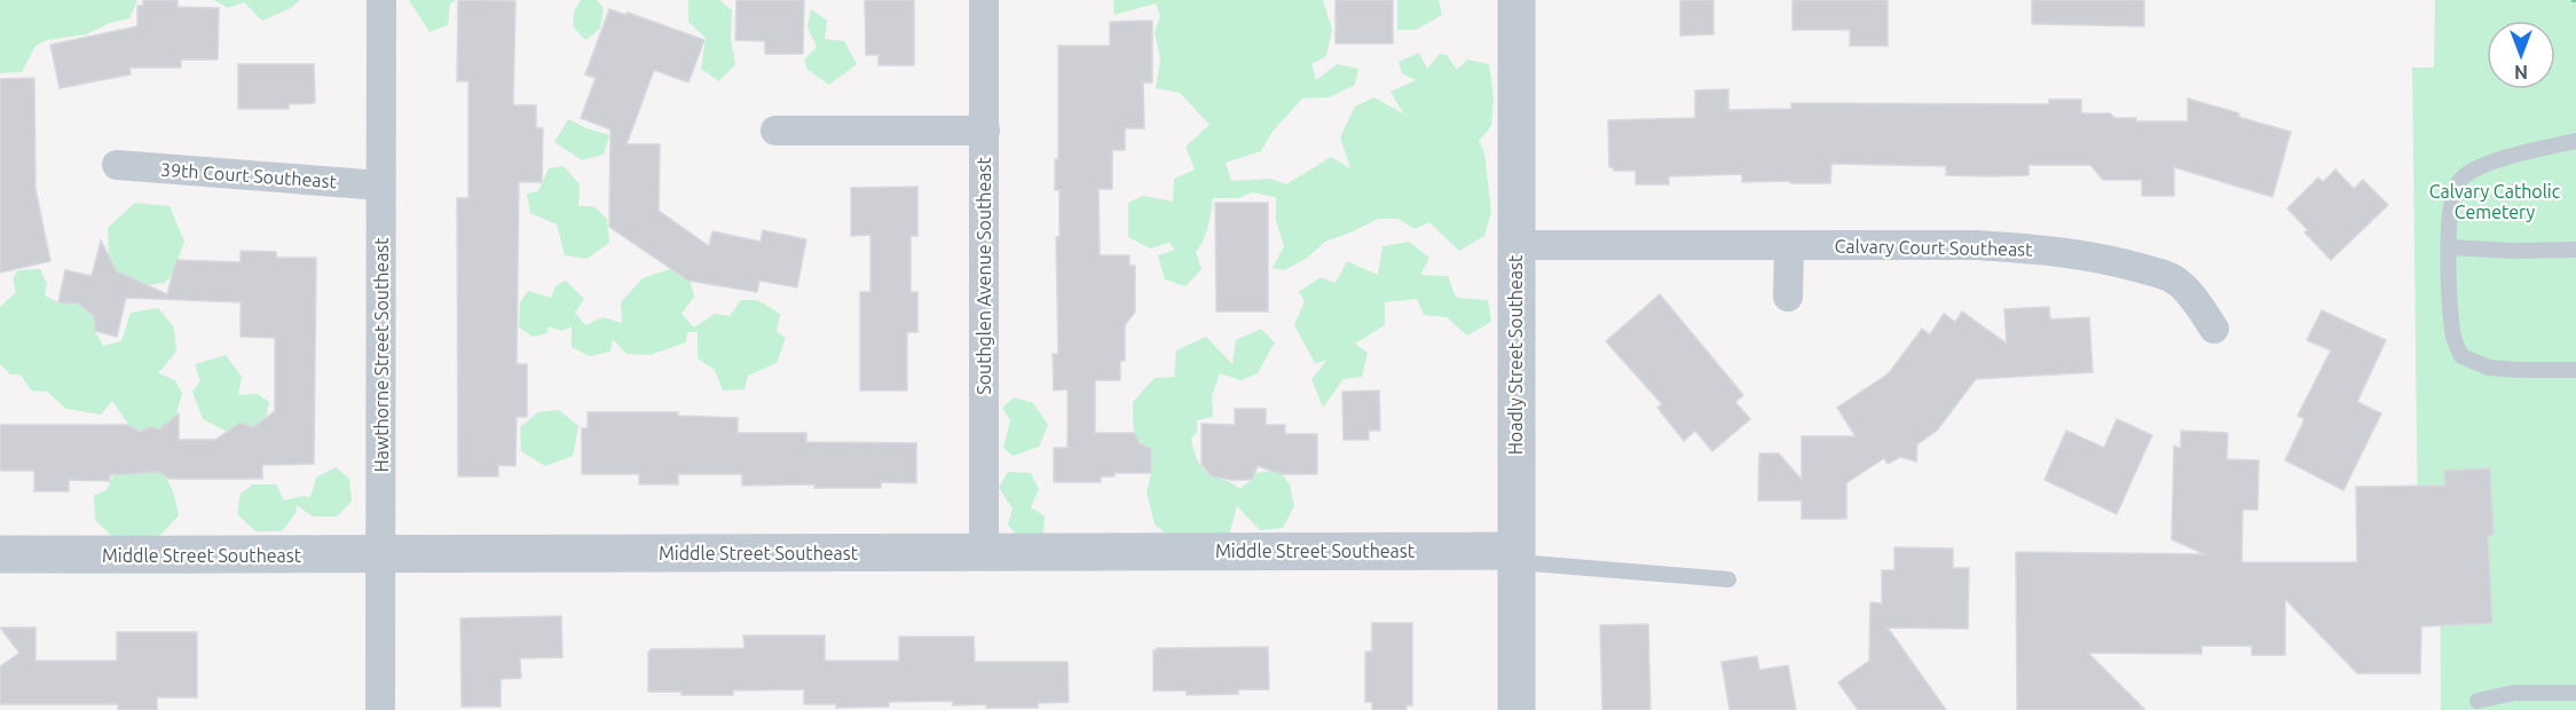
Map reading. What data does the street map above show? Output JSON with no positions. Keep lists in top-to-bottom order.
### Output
{
  "streets": {
    "street": [
      "39th Court Southeast",
      "Calvary Court Southeast",
      "Southglen Avenue Southeast",
      "Hawthorne Street Southeast",
      "Hoadly Street Southeast",
      "Middle Street Southeast"
    ]
  },
  "crossings": [
    ["39th Court Southeast", "Hawthorne Street Southeast"],
    ["Calvary Court Southeast", "Hoadly Street Southeast"],
    ["Southglen Avenue Southeast", "Middle Street Southeast"],
    ["Hawthorne Street Southeast", "Middle Street Southeast"],
    ["Hoadly Street Southeast", "Middle Street Southeast"]
  ],
  "parks": ["Calvary Catholic Cemetery"],
  "north": "bottom"
}
